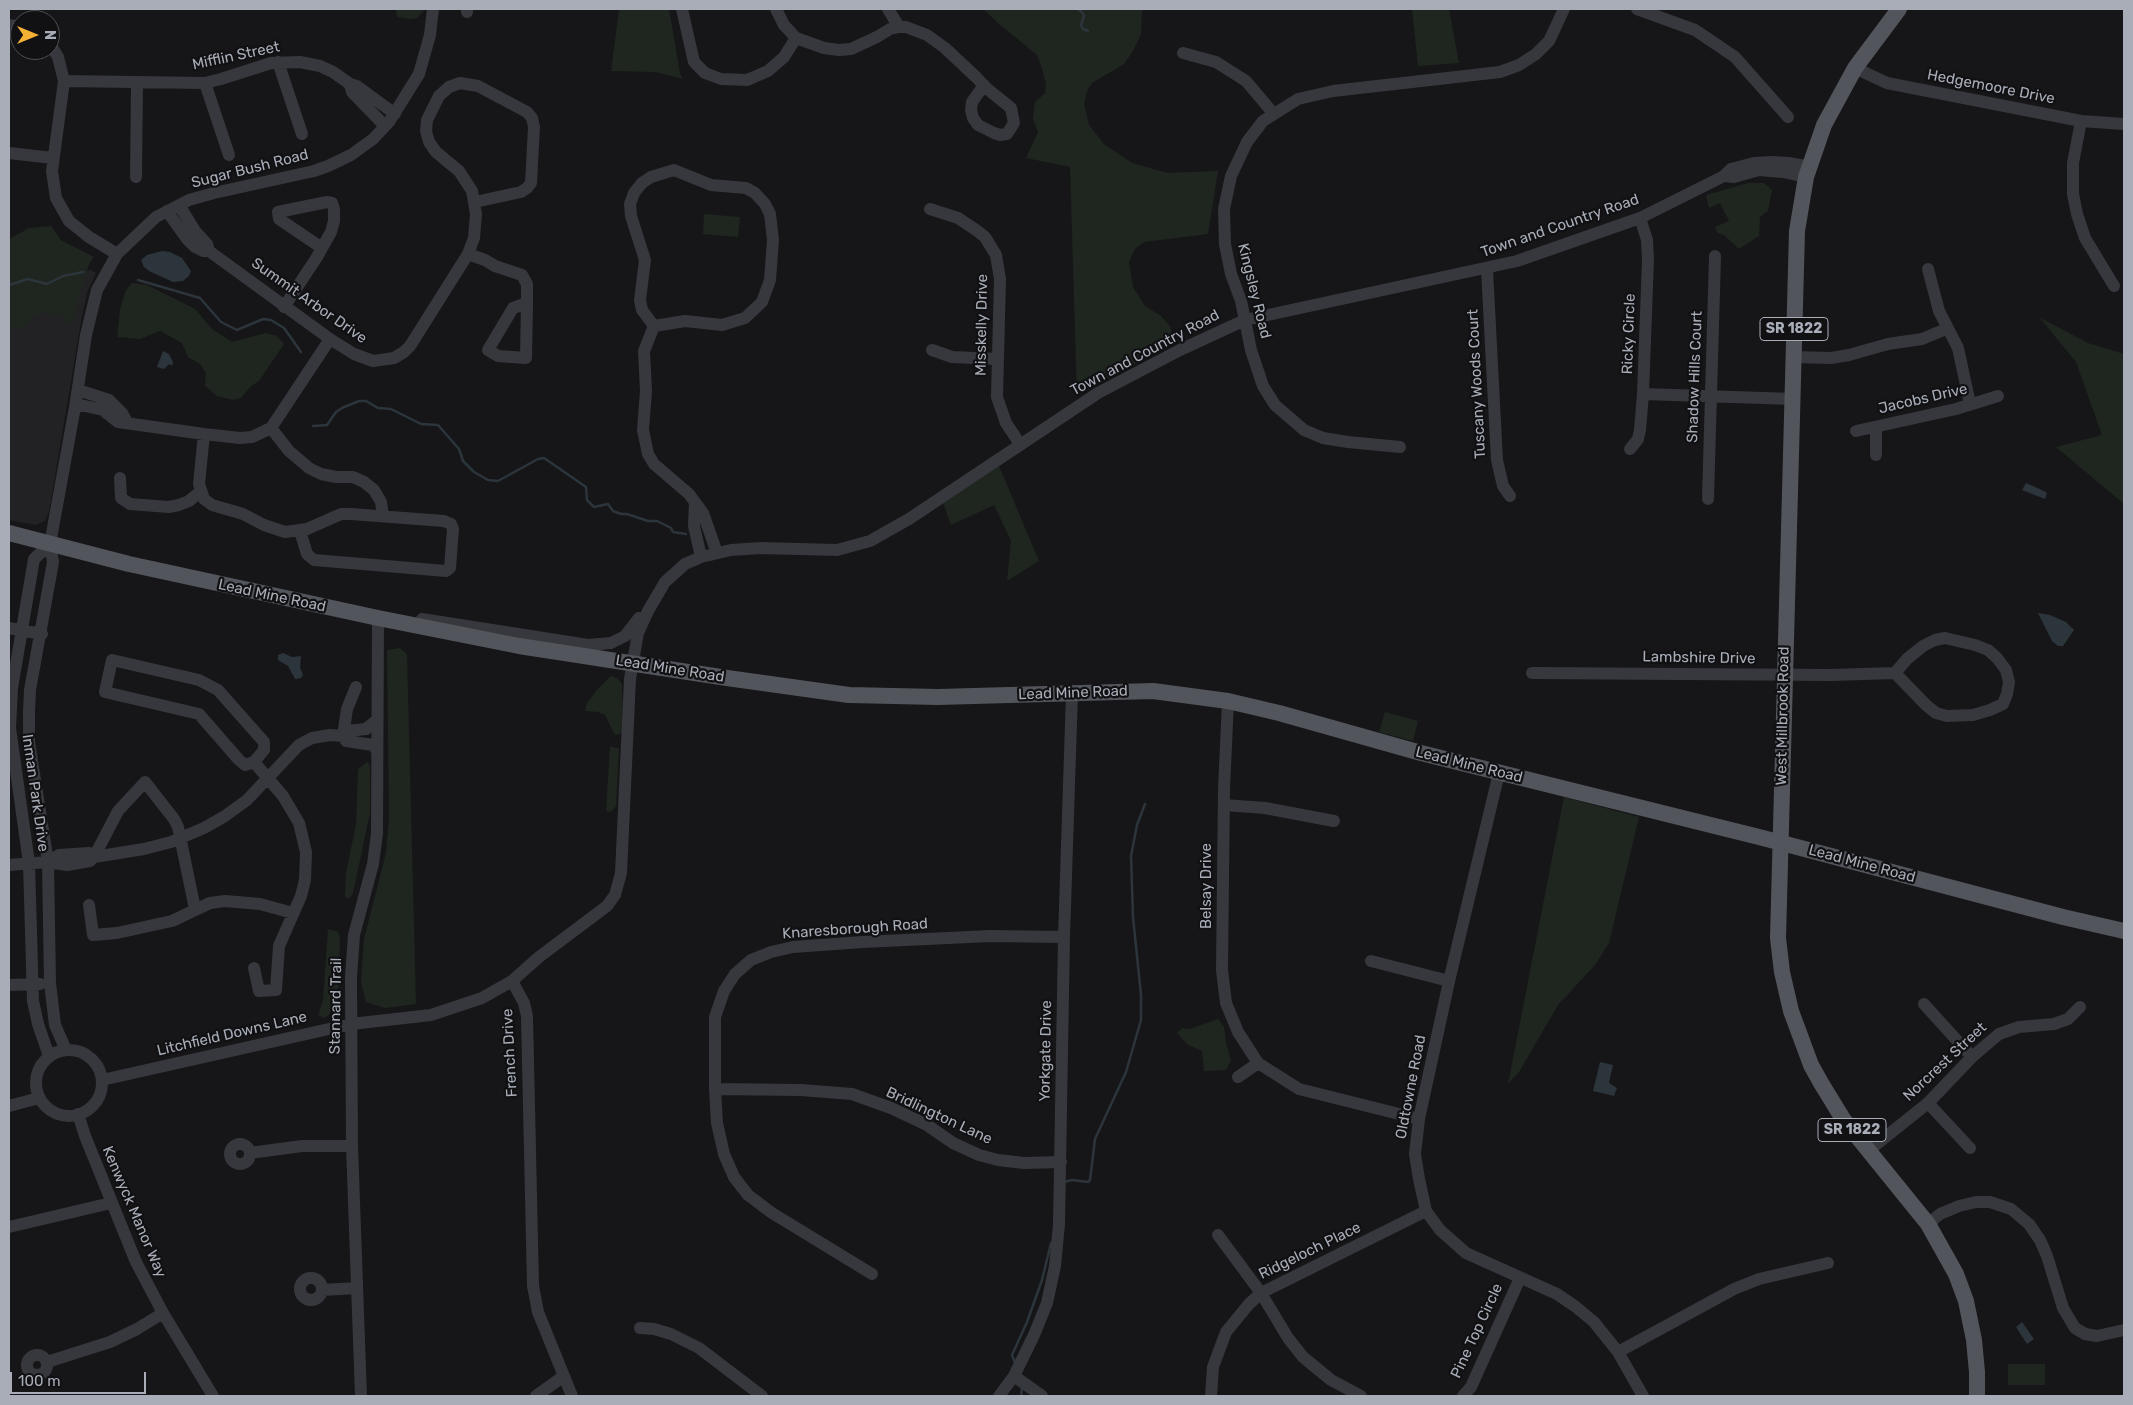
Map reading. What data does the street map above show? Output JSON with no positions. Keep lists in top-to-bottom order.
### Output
{
  "streets": {
    "main road": ["SR 1822", "Lead Mine Road", "West Millbrook Road"],
    "street": [
      "Mifflin Street",
      "Hedgemoore Drive",
      "Sugar Bush Road",
      "Town and Country Road",
      "Kingsley Road",
      "Summit Arbor Drive",
      "Misskelly Drive",
      "Ricky Circle",
      "Shadow Hills Court",
      "Tuscany Woods Court",
      "Jacobs Drive",
      "Lambshire Drive",
      "Inman Park Drive",
      "Belsay Drive",
      "Knaresborough Road",
      "Stannard Trail",
      "Litchfield Downs Lane",
      "Yorkgate Drive",
      "French Drive",
      "Norcrest Street",
      "Oldtowne Road",
      "Bridlington Lane",
      "Kenwyck Manor Way",
      "Ridgeloch Place",
      "Pine Top Circle"
    ]
  },
  "crossings": [
    ["Mifflin Street", "Sugar Bush Road"],
    ["Hedgemoore Drive", "West Millbrook Road"],
    ["Sugar Bush Road", "Summit Arbor Drive"],
    ["Sugar Bush Road", "Lead Mine Road"],
    ["Sugar Bush Road", "Inman Park Drive"],
    ["Town and Country Road", "Kingsley Road"],
    ["Town and Country Road", "Misskelly Drive"],
    ["Town and Country Road", "Ricky Circle"],
    ["Town and Country Road", "Tuscany Woods Court"],
    ["Town and Country Road", "Lead Mine Road"],
    ["Town and Country Road", "West Millbrook Road"],
    ["Lead Mine Road", "West Millbrook Road"],
    ["Lead Mine Road", "Inman Park Drive"],
    ["Lead Mine Road", "Belsay Drive"],
    ["Lead Mine Road", "Stannard Trail"],
    ["Lead Mine Road", "Yorkgate Drive"],
    ["Lead Mine Road", "Oldtowne Road"],
    ["Lambshire Drive", "West Millbrook Road"],
    ["West Millbrook Road", "Norcrest Street"],
    ["Inman Park Drive", "Litchfield Downs Lane"],
    ["Inman Park Drive", "Kenwyck Manor Way"],
    ["Belsay Drive", "Oldtowne Road"],
    ["Knaresborough Road", "Yorkgate Drive"],
    ["Knaresborough Road", "Bridlington Lane"],
    ["Stannard Trail", "Litchfield Downs Lane"],
    ["Litchfield Downs Lane", "French Drive"],
    ["Litchfield Downs Lane", "Kenwyck Manor Way"],
    ["Yorkgate Drive", "Bridlington Lane"],
    ["Oldtowne Road", "Ridgeloch Place"],
    ["Oldtowne Road", "Pine Top Circle"]
  ],
  "scale_bar": "100 m",
  "north": "right"
}
